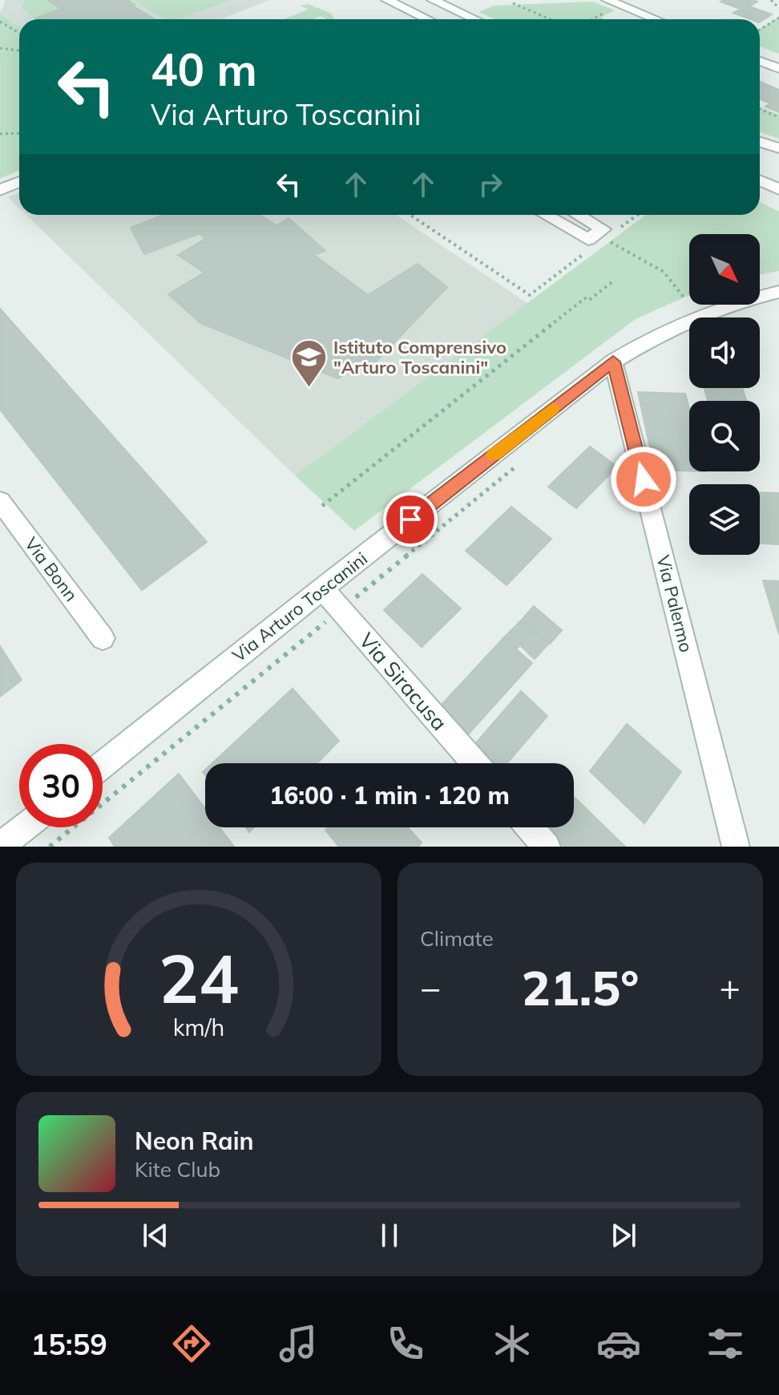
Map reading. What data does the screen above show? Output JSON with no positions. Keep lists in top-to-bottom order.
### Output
{
  "streets": {
    "street": [
      "Via Bonn",
      "Via Palermo",
      "Via Arturo Toscanini",
      "Via Siracusa"
    ]
  },
  "crossings": [
    ["Via Palermo", "Via Arturo Toscanini"],
    ["Via Arturo Toscanini", "Via Siracusa"]
  ],
  "places": {
    "school or university": ["Istituto Comprensivo \"Arturo Toscanini\""]
  },
  "north": "bottom right",
  "page": {
    "turn": ["40 m", "Via Arturo Toscanini"],
    "limit": "30",
    "trip": "16:00 · 1 min · 120 m",
    "tile": "Climate",
    "heat": ["−", "21.5°", "+"],
    "song": ["Neon Rain", "Kite Club"],
    "tabs": "15:59",
    "gauge": ["24", "km/h"]
  }
}
